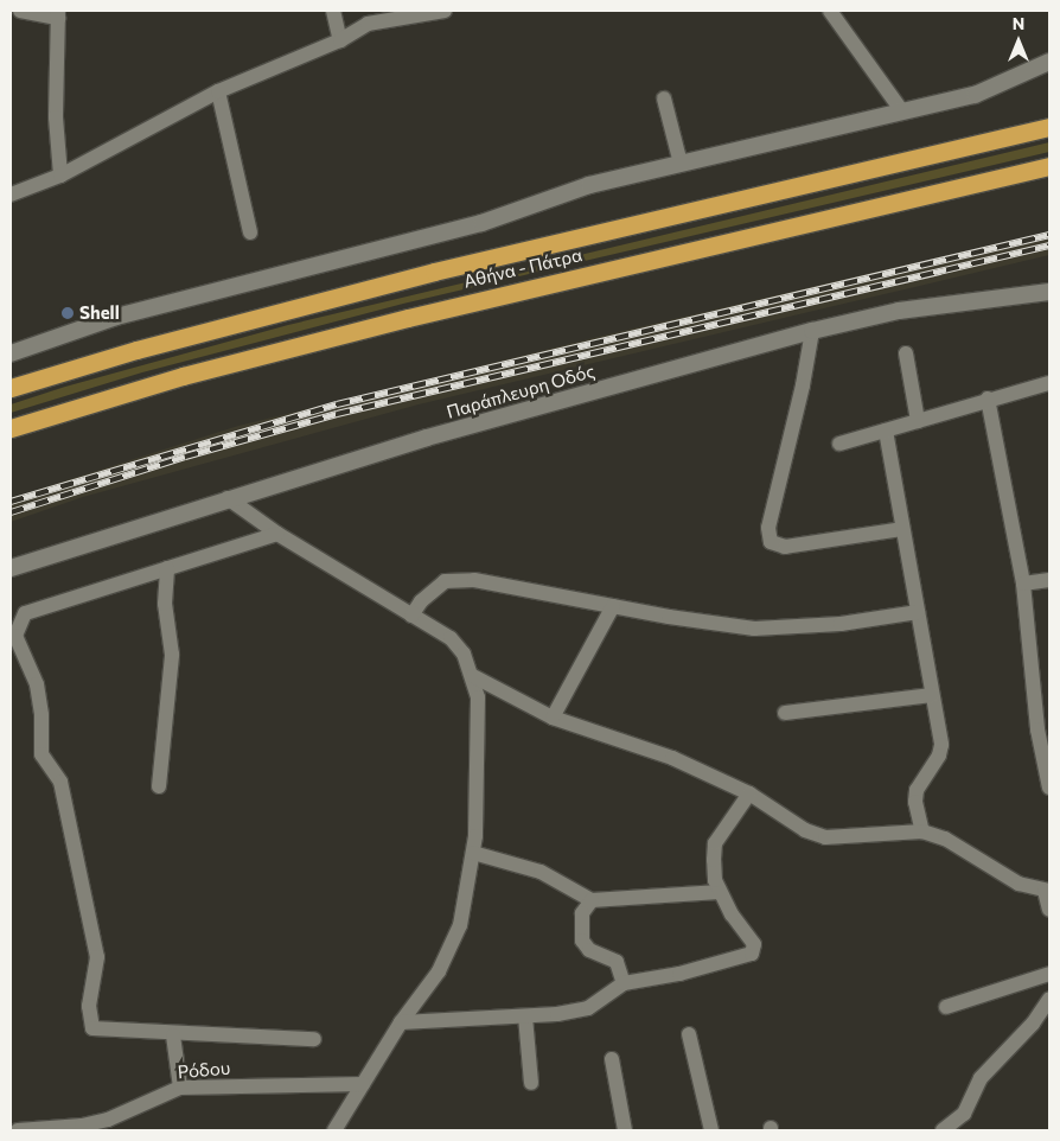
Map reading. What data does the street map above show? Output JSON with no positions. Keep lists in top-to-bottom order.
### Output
{
  "streets": {
    "highway": ["Αθήνα - Πάτρα"],
    "street": ["Παράπλευρη Οδός", "Ρόδου"]
  },
  "places": ["Shell"],
  "north": "top"
}
